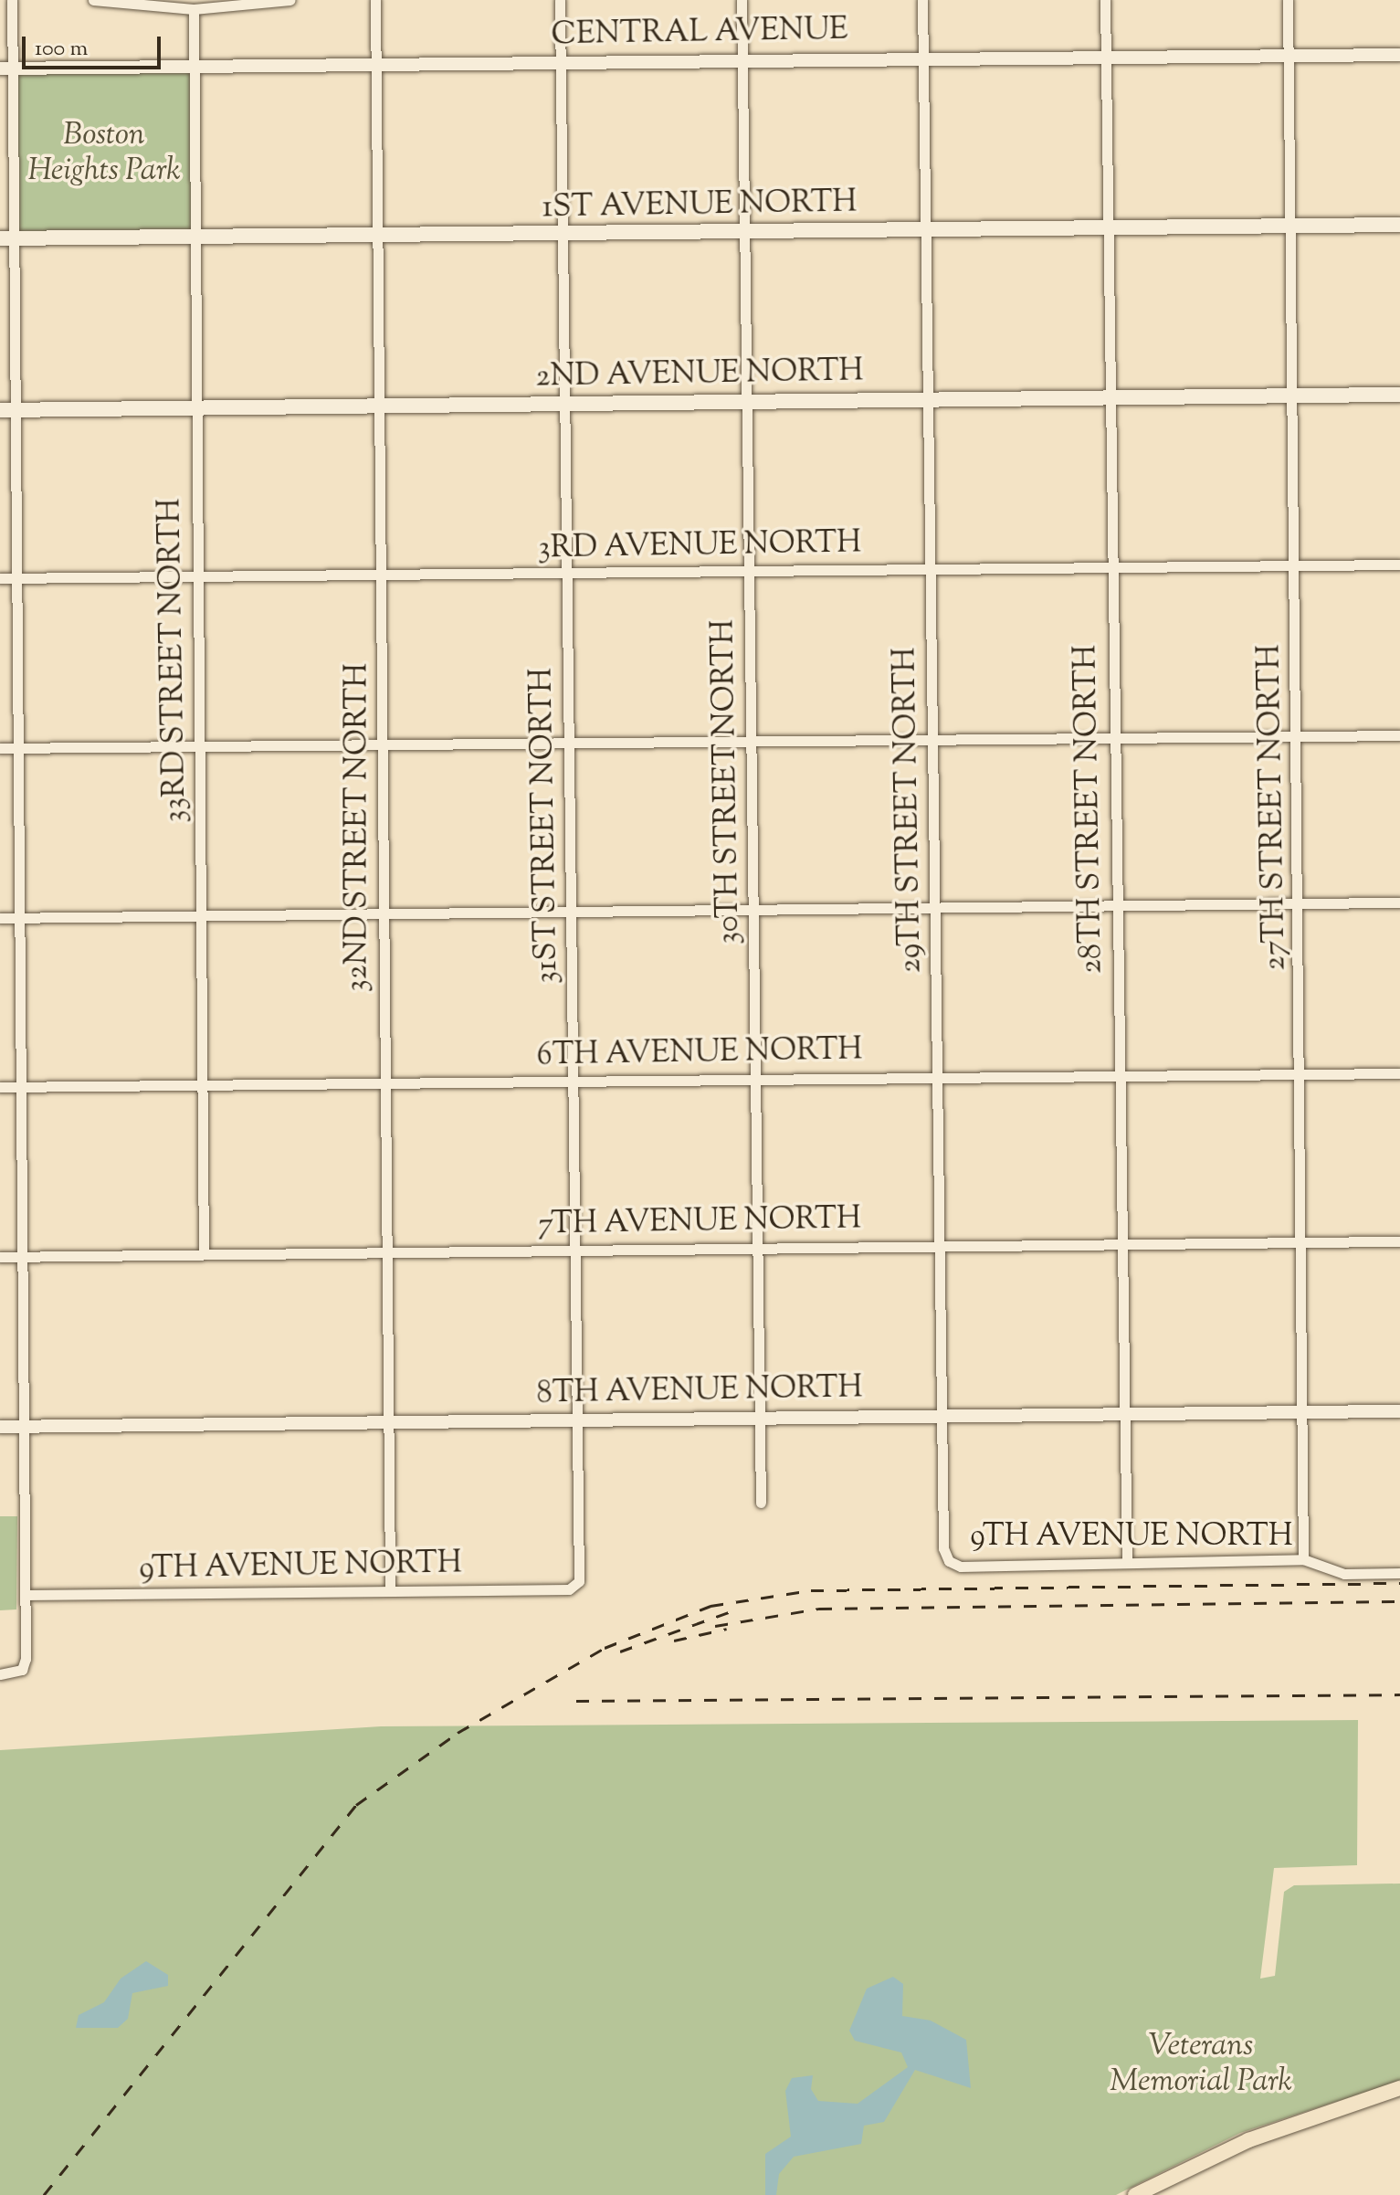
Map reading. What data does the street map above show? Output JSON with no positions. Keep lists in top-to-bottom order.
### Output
{
  "streets": {
    "main road": ["1ST AVENUE NORTH", "2ND AVENUE NORTH"],
    "street": [
      "CENTRAL AVENUE",
      "3RD AVENUE NORTH",
      "33RD STREET NORTH",
      "30TH STREET NORTH",
      "27TH STREET NORTH",
      "28TH STREET NORTH",
      "29TH STREET NORTH",
      "31ST STREET NORTH",
      "32ND STREET NORTH",
      "6TH AVENUE NORTH",
      "7TH AVENUE NORTH",
      "8TH AVENUE NORTH",
      "9TH AVENUE NORTH"
    ]
  },
  "crossings": [
    ["CENTRAL AVENUE", "33RD STREET NORTH"],
    ["CENTRAL AVENUE", "30TH STREET NORTH"],
    ["CENTRAL AVENUE", "27TH STREET NORTH"],
    ["CENTRAL AVENUE", "28TH STREET NORTH"],
    ["CENTRAL AVENUE", "29TH STREET NORTH"],
    ["CENTRAL AVENUE", "31ST STREET NORTH"],
    ["CENTRAL AVENUE", "32ND STREET NORTH"],
    ["1ST AVENUE NORTH", "33RD STREET NORTH"],
    ["1ST AVENUE NORTH", "30TH STREET NORTH"],
    ["1ST AVENUE NORTH", "27TH STREET NORTH"],
    ["1ST AVENUE NORTH", "28TH STREET NORTH"],
    ["1ST AVENUE NORTH", "29TH STREET NORTH"],
    ["1ST AVENUE NORTH", "31ST STREET NORTH"],
    ["1ST AVENUE NORTH", "32ND STREET NORTH"],
    ["2ND AVENUE NORTH", "33RD STREET NORTH"],
    ["2ND AVENUE NORTH", "30TH STREET NORTH"],
    ["2ND AVENUE NORTH", "27TH STREET NORTH"],
    ["2ND AVENUE NORTH", "28TH STREET NORTH"],
    ["2ND AVENUE NORTH", "29TH STREET NORTH"],
    ["2ND AVENUE NORTH", "31ST STREET NORTH"],
    ["2ND AVENUE NORTH", "32ND STREET NORTH"],
    ["3RD AVENUE NORTH", "33RD STREET NORTH"],
    ["3RD AVENUE NORTH", "30TH STREET NORTH"],
    ["3RD AVENUE NORTH", "27TH STREET NORTH"],
    ["3RD AVENUE NORTH", "28TH STREET NORTH"],
    ["3RD AVENUE NORTH", "29TH STREET NORTH"],
    ["3RD AVENUE NORTH", "31ST STREET NORTH"],
    ["3RD AVENUE NORTH", "32ND STREET NORTH"],
    ["33RD STREET NORTH", "6TH AVENUE NORTH"],
    ["33RD STREET NORTH", "7TH AVENUE NORTH"],
    ["30TH STREET NORTH", "6TH AVENUE NORTH"],
    ["30TH STREET NORTH", "7TH AVENUE NORTH"],
    ["30TH STREET NORTH", "8TH AVENUE NORTH"],
    ["27TH STREET NORTH", "6TH AVENUE NORTH"],
    ["27TH STREET NORTH", "7TH AVENUE NORTH"],
    ["27TH STREET NORTH", "8TH AVENUE NORTH"],
    ["27TH STREET NORTH", "9TH AVENUE NORTH"],
    ["28TH STREET NORTH", "6TH AVENUE NORTH"],
    ["28TH STREET NORTH", "7TH AVENUE NORTH"],
    ["28TH STREET NORTH", "8TH AVENUE NORTH"],
    ["28TH STREET NORTH", "9TH AVENUE NORTH"],
    ["29TH STREET NORTH", "6TH AVENUE NORTH"],
    ["29TH STREET NORTH", "7TH AVENUE NORTH"],
    ["29TH STREET NORTH", "8TH AVENUE NORTH"],
    ["29TH STREET NORTH", "9TH AVENUE NORTH"],
    ["31ST STREET NORTH", "6TH AVENUE NORTH"],
    ["31ST STREET NORTH", "7TH AVENUE NORTH"],
    ["31ST STREET NORTH", "8TH AVENUE NORTH"],
    ["31ST STREET NORTH", "9TH AVENUE NORTH"],
    ["32ND STREET NORTH", "6TH AVENUE NORTH"],
    ["32ND STREET NORTH", "7TH AVENUE NORTH"],
    ["32ND STREET NORTH", "8TH AVENUE NORTH"],
    ["32ND STREET NORTH", "9TH AVENUE NORTH"]
  ],
  "parks": ["Boston Heights Park", "Veterans Memorial Park"],
  "scale_bar": "100 m"
}
